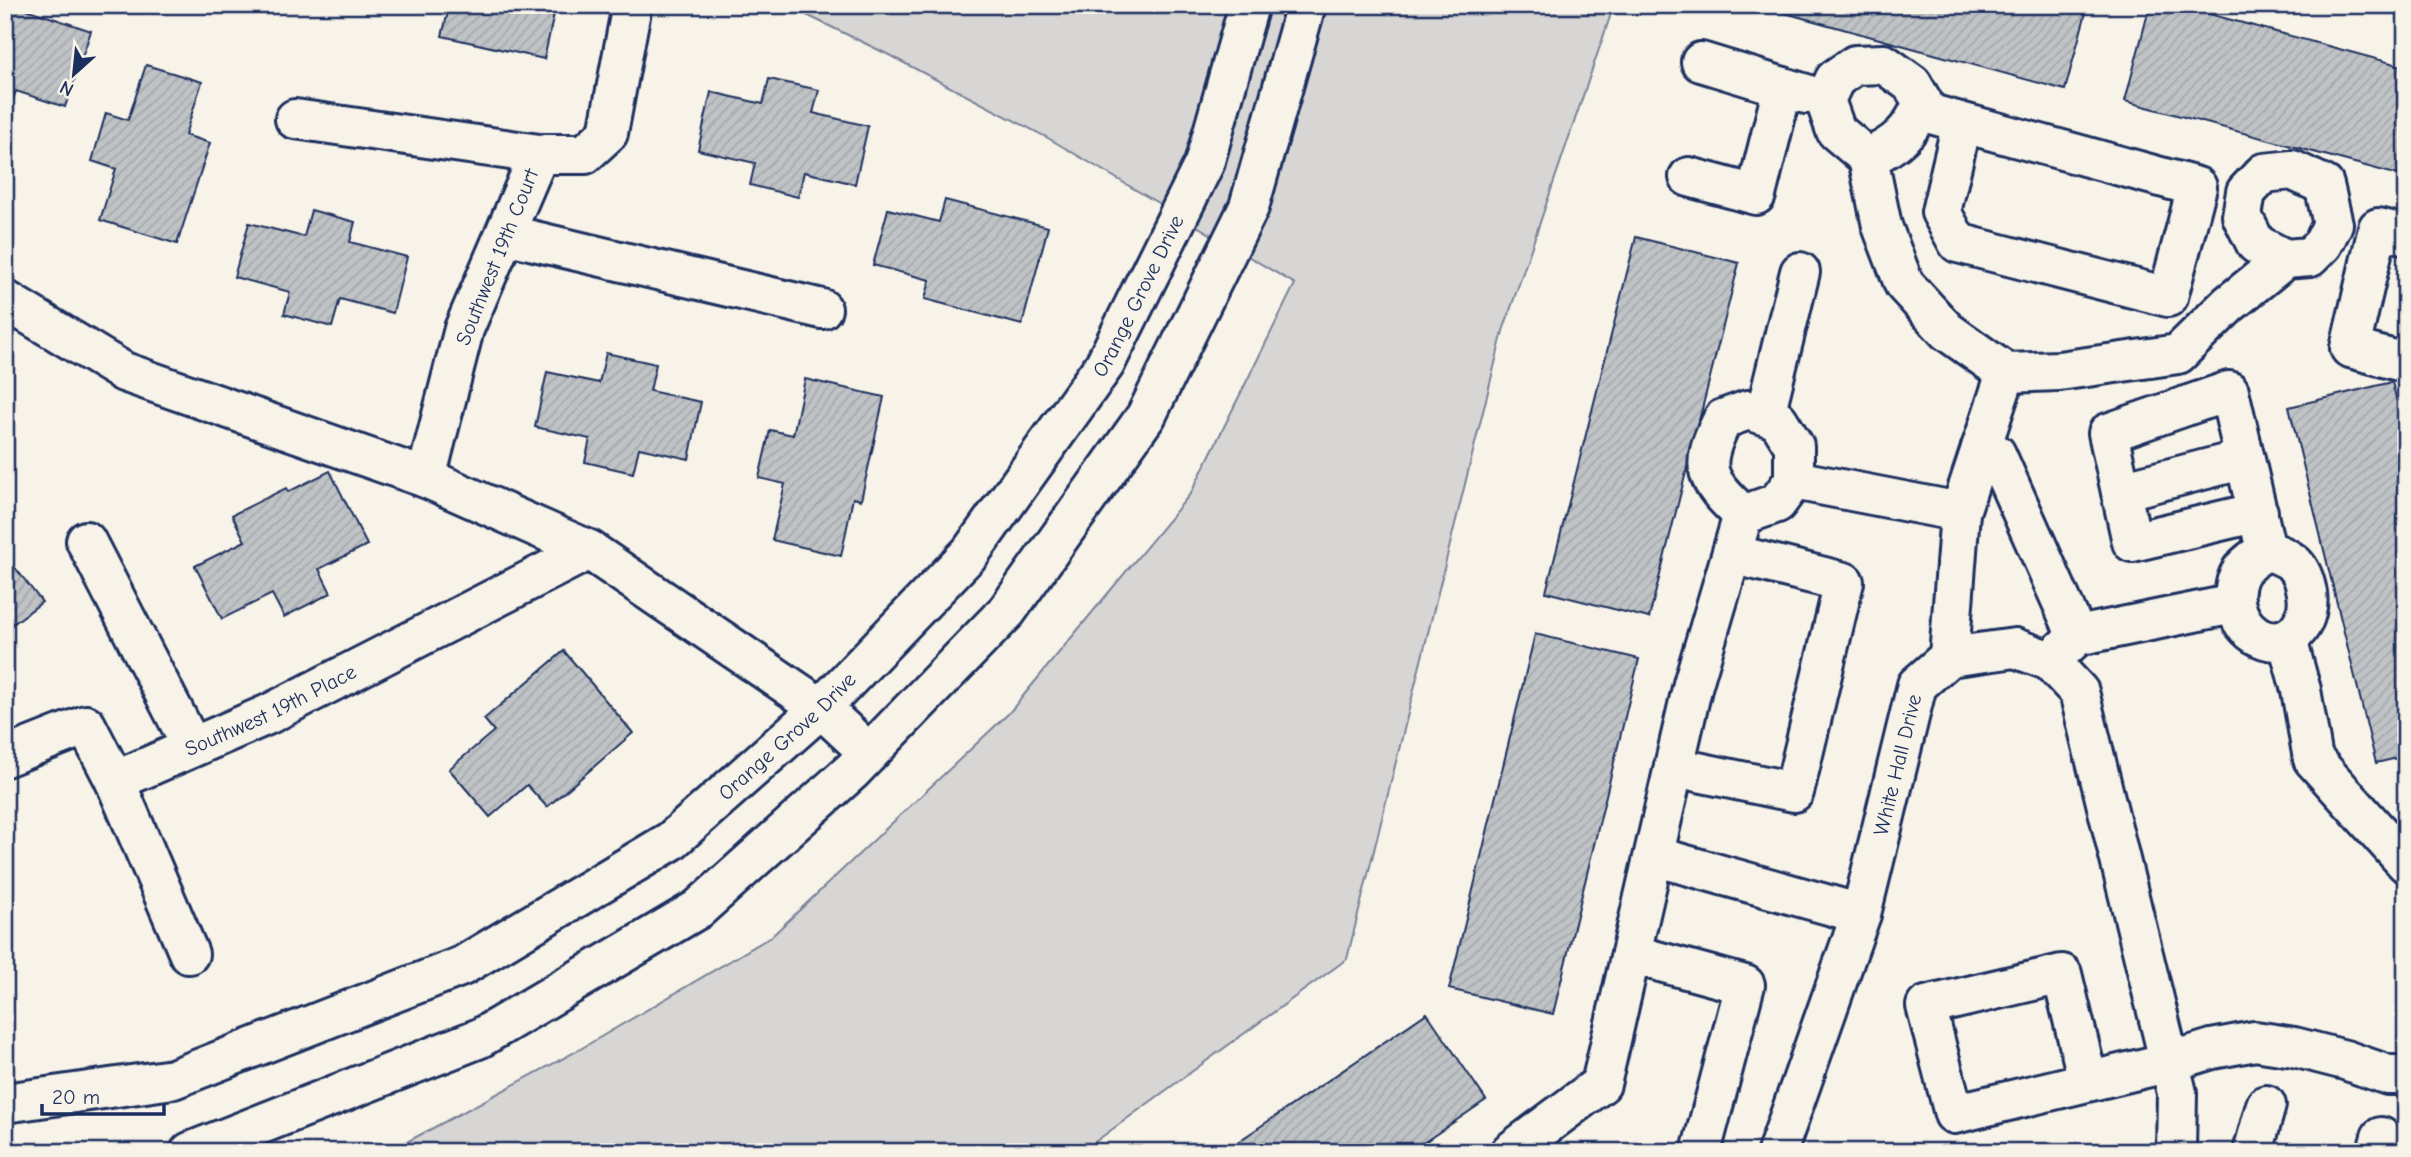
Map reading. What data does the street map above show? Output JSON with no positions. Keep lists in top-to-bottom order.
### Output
{
  "streets": {
    "street": [
      "Southwest 19th Court",
      "Orange Grove Drive",
      "Southwest 19th Place",
      "White Hall Drive"
    ]
  },
  "scale_bar": "20 m",
  "north": "bottom left"
}
